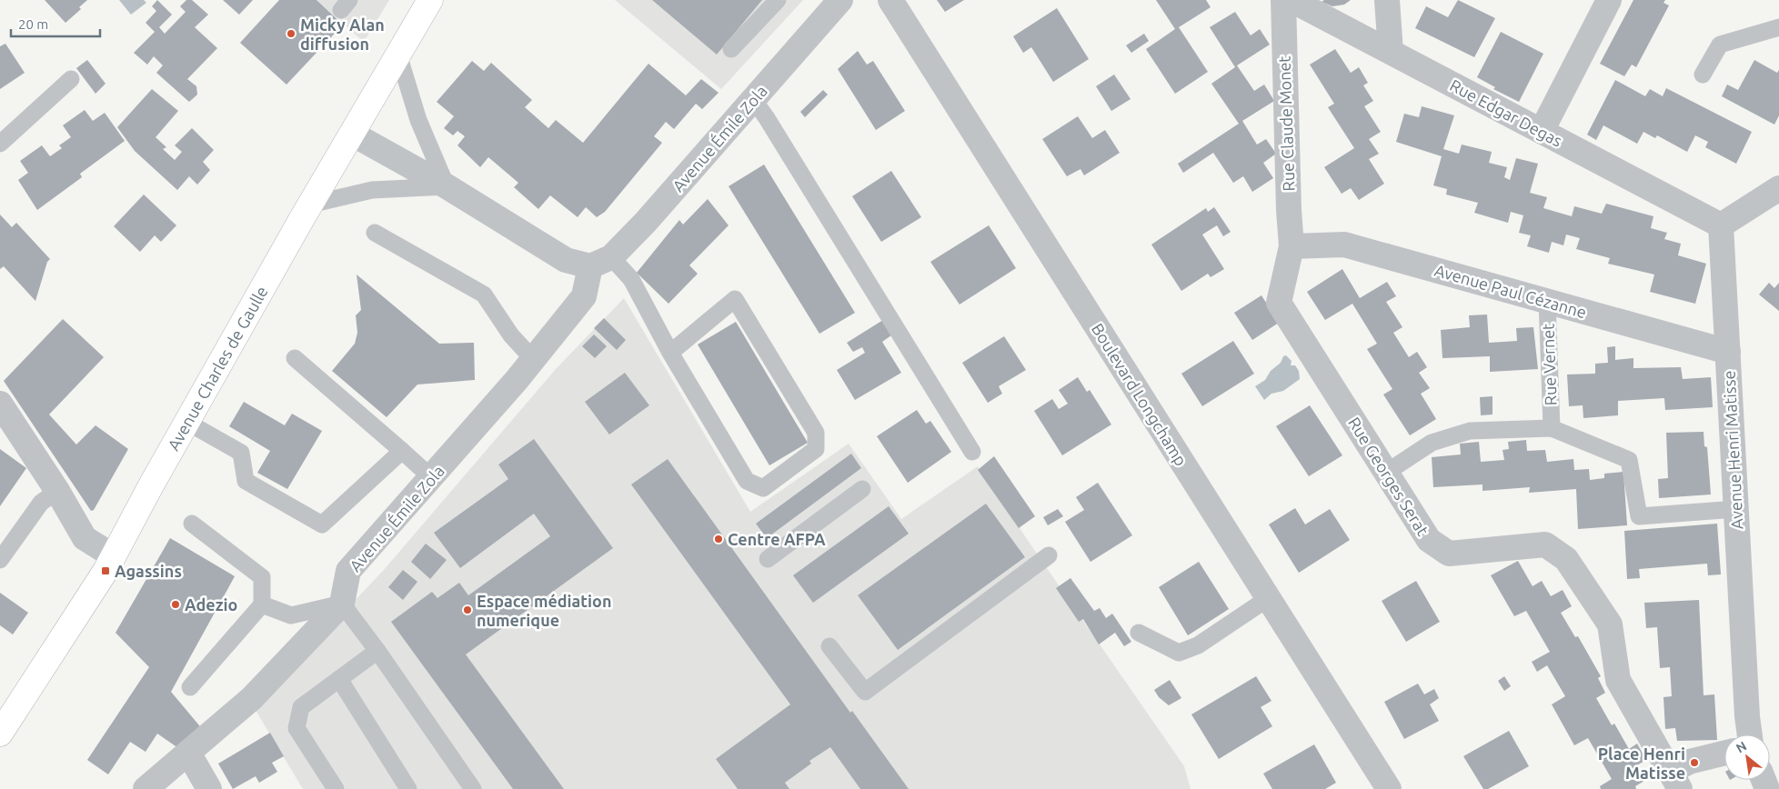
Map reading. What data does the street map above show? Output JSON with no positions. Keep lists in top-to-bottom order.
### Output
{
  "streets": {
    "main road": ["Avenue Charles de Gaulle"],
    "street": [
      "Rue Edgar Degas",
      "Rue Claude Monet",
      "Avenue Émile Zola",
      "Avenue Paul Cézanne",
      "Boulevard Longchamp",
      "Avenue Henri Matisse",
      "Rue Georges Serat"
    ],
    "lane": ["Rue Vernet"]
  },
  "crossings": [
    ["Rue Edgar Degas", "Avenue Henri Matisse"],
    ["Rue Claude Monet", "Avenue Paul Cézanne"],
    ["Rue Claude Monet", "Rue Georges Serat"],
    ["Avenue Paul Cézanne", "Rue Vernet"],
    ["Avenue Paul Cézanne", "Avenue Henri Matisse"],
    ["Avenue Paul Cézanne", "Rue Georges Serat"]
  ],
  "places": {
    "other": [
      "Micky Alan diffusion",
      "Centre AFPA",
      "Adezio",
      "Espace médiation numerique",
      "Place Henri Matisse"
    ],
    "transit": ["Agassins"]
  },
  "scale_bar": "20 m",
  "north": "top left"
}
